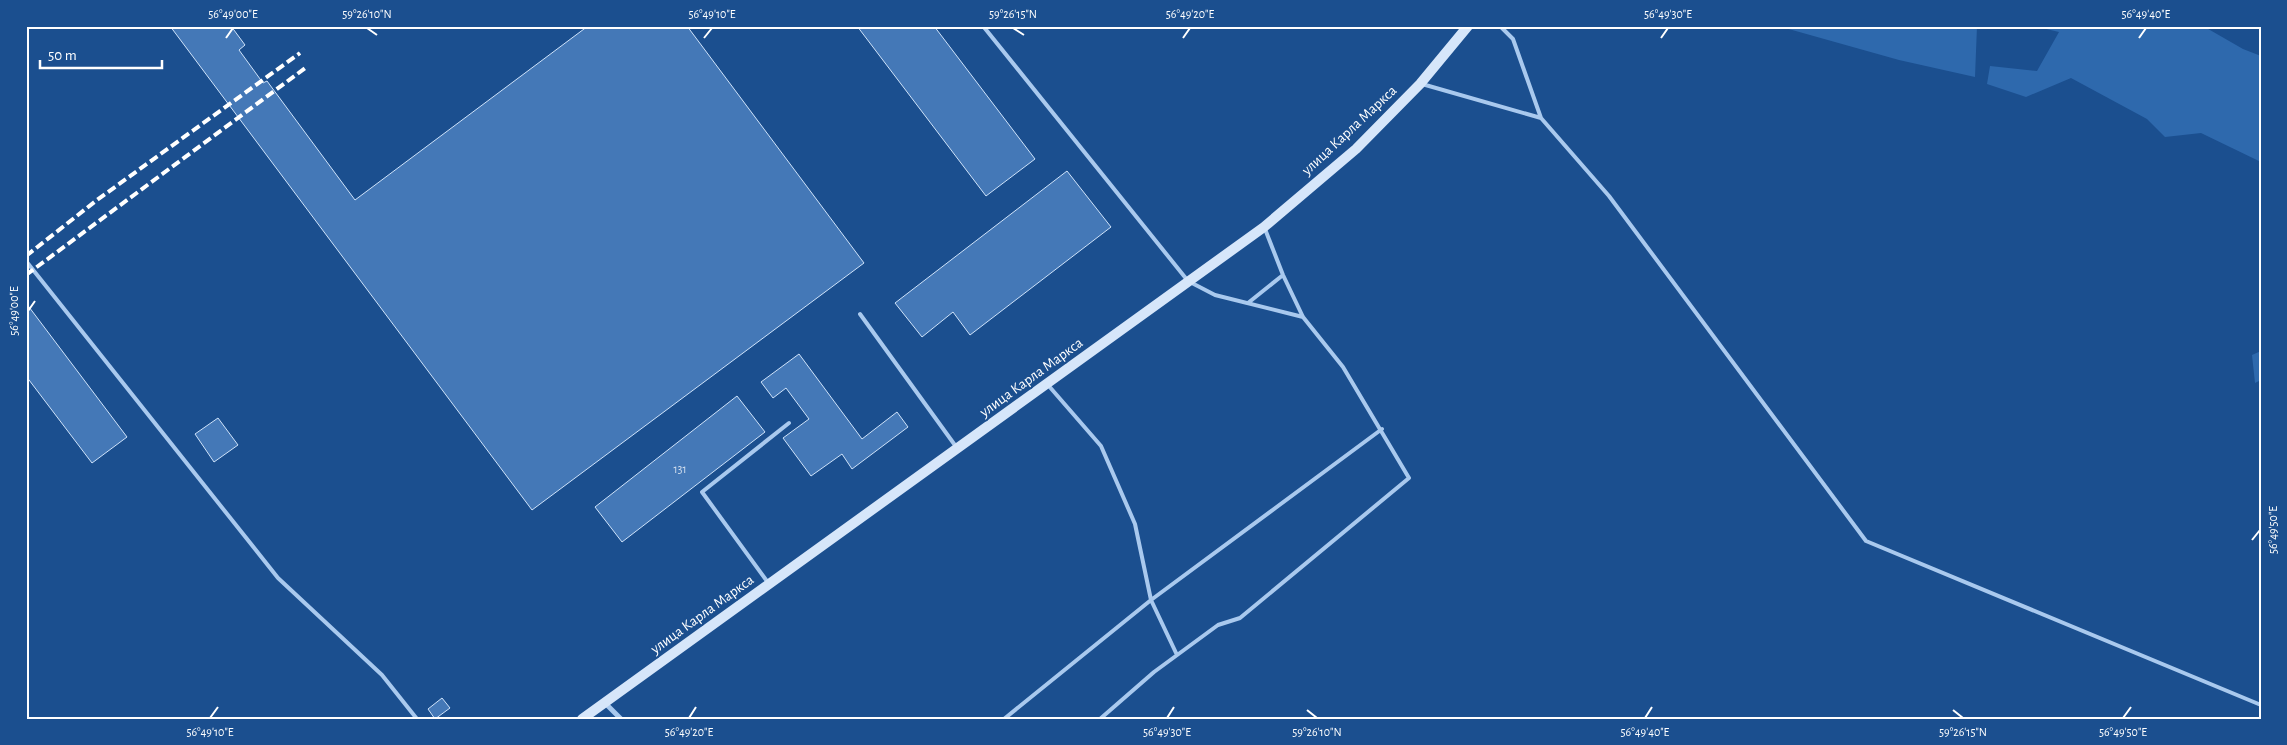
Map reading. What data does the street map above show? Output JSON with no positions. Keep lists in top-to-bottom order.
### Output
{
  "streets": {
    "main road": ["улица Карла Маркса"]
  },
  "house_numbers": ["131"],
  "scale_bar": "50 m",
  "coordinates": [
    "56°49'00\"E",
    "59°26'10\"N",
    "56°49'10\"E",
    "59°26'15\"N",
    "56°49'20\"E",
    "56°49'30\"E",
    "56°49'40\"E",
    "56°49'50\"E"
  ]
}
